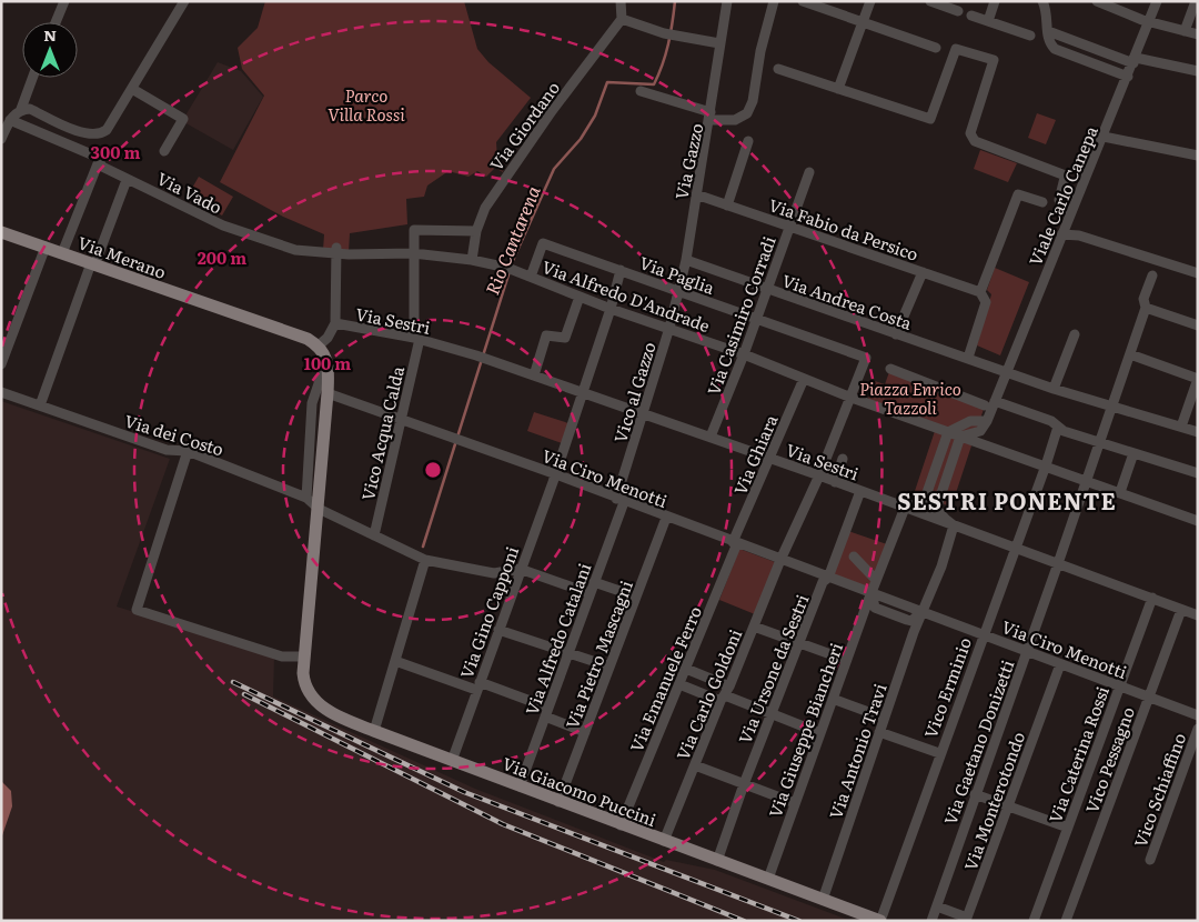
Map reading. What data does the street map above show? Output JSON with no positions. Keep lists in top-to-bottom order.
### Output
{
  "streets": {
    "main road": ["Via Merano", "Via Giacomo Puccini"],
    "street": [
      "Via Giordano",
      "Via Gazzo",
      "Via Vado",
      "Viale Carlo Canepa",
      "Via Fabio da Persico",
      "Via Paglia",
      "Via Alfredo D'Andrade",
      "Via Andrea Costa",
      "Via Casimiro Corradi",
      "Via Sestri",
      "Vico al Gazzo",
      "Vico Acqua Calda",
      "Via dei Costo",
      "Via Ghiara",
      "Via Ciro Menotti",
      "Via Gino Capponi",
      "Via Alfredo Catalani",
      "Via Pietro Mascagni",
      "Via Ursone da Sestri",
      "Via Emanuele Ferro",
      "Vico Erminio",
      "Via Carlo Goldoni",
      "Via Giuseppe Biancheri",
      "Via Gaetano Donizetti",
      "Via Antonio Travi",
      "Via Caterina Rossi",
      "Vico Pessagno",
      "Vico Schiaffino",
      "Via Monterotondo"
    ]
  },
  "crossings": [
    ["Via Giordano", "Via Alfredo D'Andrade"],
    ["Via Giordano", "Vico Acqua Calda"],
    ["Via Gazzo", "Via Fabio da Persico"],
    ["Via Gazzo", "Via Paglia"],
    ["Via Gazzo", "Via Andrea Costa"],
    ["Via Gazzo", "Vico al Gazzo"],
    ["Via Vado", "Vico Acqua Calda"],
    ["Viale Carlo Canepa", "Via Alfredo D'Andrade"],
    ["Viale Carlo Canepa", "Via Andrea Costa"],
    ["Via Fabio da Persico", "Via Casimiro Corradi"],
    ["Via Merano", "Via Giacomo Puccini"],
    ["Via Paglia", "Via Alfredo D'Andrade"],
    ["Via Paglia", "Via Casimiro Corradi"],
    ["Via Paglia", "Vico al Gazzo"],
    ["Via Paglia", "Via Gino Capponi"],
    ["Via Paglia", "Via Carlo Goldoni"],
    ["Via Alfredo D'Andrade", "Via Casimiro Corradi"],
    ["Via Alfredo D'Andrade", "Vico al Gazzo"],
    ["Via Alfredo D'Andrade", "Via Ghiara"],
    ["Via Alfredo D'Andrade", "Via Gino Capponi"],
    ["Via Alfredo D'Andrade", "Vico Erminio"],
    ["Via Alfredo D'Andrade", "Via Carlo Goldoni"],
    ["Via Alfredo D'Andrade", "Via Gaetano Donizetti"],
    ["Via Andrea Costa", "Via Casimiro Corradi"],
    ["Via Casimiro Corradi", "Via Sestri"],
    ["Via Sestri", "Vico al Gazzo"],
    ["Via Sestri", "Vico Acqua Calda"],
    ["Via Sestri", "Via Ghiara"],
    ["Via Sestri", "Via Gino Capponi"],
    ["Via Sestri", "Via Ursone da Sestri"],
    ["Via Sestri", "Vico Erminio"],
    ["Via Sestri", "Via Carlo Goldoni"],
    ["Via Sestri", "Via Giuseppe Biancheri"],
    ["Via Sestri", "Via Gaetano Donizetti"],
    ["Via Sestri", "Via Antonio Travi"],
    ["Via Sestri", "Via Caterina Rossi"],
    ["Via Sestri", "Vico Pessagno"],
    ["Vico al Gazzo", "Via Ciro Menotti"],
    ["Vico al Gazzo", "Via Alfredo Catalani"],
    ["Vico Acqua Calda", "Via Ciro Menotti"],
    ["Via Ghiara", "Via Ciro Menotti"],
    ["Via Ghiara", "Via Emanuele Ferro"],
    ["Via Ciro Menotti", "Via Gino Capponi"],
    ["Via Ciro Menotti", "Via Alfredo Catalani"],
    ["Via Ciro Menotti", "Via Pietro Mascagni"],
    ["Via Ciro Menotti", "Via Ursone da Sestri"],
    ["Via Ciro Menotti", "Via Emanuele Ferro"],
    ["Via Ciro Menotti", "Vico Erminio"],
    ["Via Ciro Menotti", "Via Carlo Goldoni"],
    ["Via Ciro Menotti", "Via Giuseppe Biancheri"],
    ["Via Ciro Menotti", "Via Gaetano Donizetti"],
    ["Via Ciro Menotti", "Via Antonio Travi"],
    ["Via Ciro Menotti", "Via Caterina Rossi"],
    ["Via Ciro Menotti", "Vico Pessagno"],
    ["Via Ciro Menotti", "Via Giacomo Puccini"],
    ["Via Ciro Menotti", "Via Monterotondo"],
    ["Via Gino Capponi", "Via Giacomo Puccini"],
    ["Via Alfredo Catalani", "Via Giacomo Puccini"],
    ["Via Pietro Mascagni", "Via Giacomo Puccini"],
    ["Via Ursone da Sestri", "Via Giacomo Puccini"],
    ["Via Emanuele Ferro", "Via Giacomo Puccini"],
    ["Vico Erminio", "Via Giacomo Puccini"],
    ["Via Carlo Goldoni", "Via Giacomo Puccini"],
    ["Via Giuseppe Biancheri", "Via Giacomo Puccini"],
    ["Via Gaetano Donizetti", "Via Monterotondo"],
    ["Via Antonio Travi", "Via Giacomo Puccini"]
  ],
  "districts": ["SESTRI PONENTE"],
  "water": ["Rio Cantarena"],
  "parks": ["Parco Villa Rossi", "Piazza Enrico Tazzoli"],
  "north": "top",
  "rings": ["300 m", "200 m", "100 m"]
}
